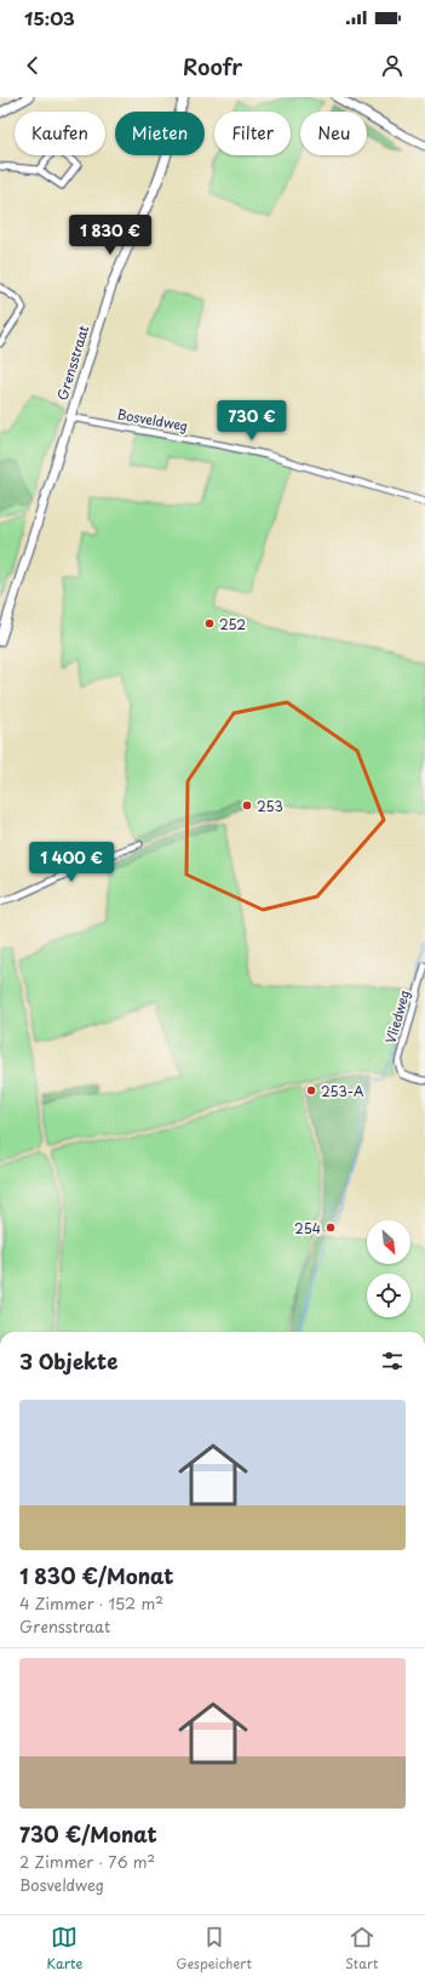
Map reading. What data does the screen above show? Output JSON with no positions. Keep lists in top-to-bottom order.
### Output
{
  "streets": {
    "main road": ["Grensstraat"],
    "street": ["Bosveldweg", "Vliedweg"]
  },
  "crossings": [
    ["Grensstraat", "Bosveldweg"]
  ],
  "places": [
    "252",
    "253",
    "253-A",
    "254"
  ],
  "north": "bottom right",
  "page": {
    "status": "15:03",
    "header": "Roofr",
    "chip": [
      "Kaufen",
      "Mieten",
      "Filter",
      "Neu"
    ],
    "price": ["1 830 €", "730 €", "1 400 €"],
    "heading": "3 Objekte",
    "list": [
      {
        "name": "1 830 €/Monat",
        "note": "4 Zimmer · 152 m² · Grensstraat"
      },
      {
        "name": "730 €/Monat",
        "note": "2 Zimmer · 76 m² · Bosveldweg"
      }
    ],
    "tabs": ["Karte", "Gespeichert", "Start"]
  }
}
